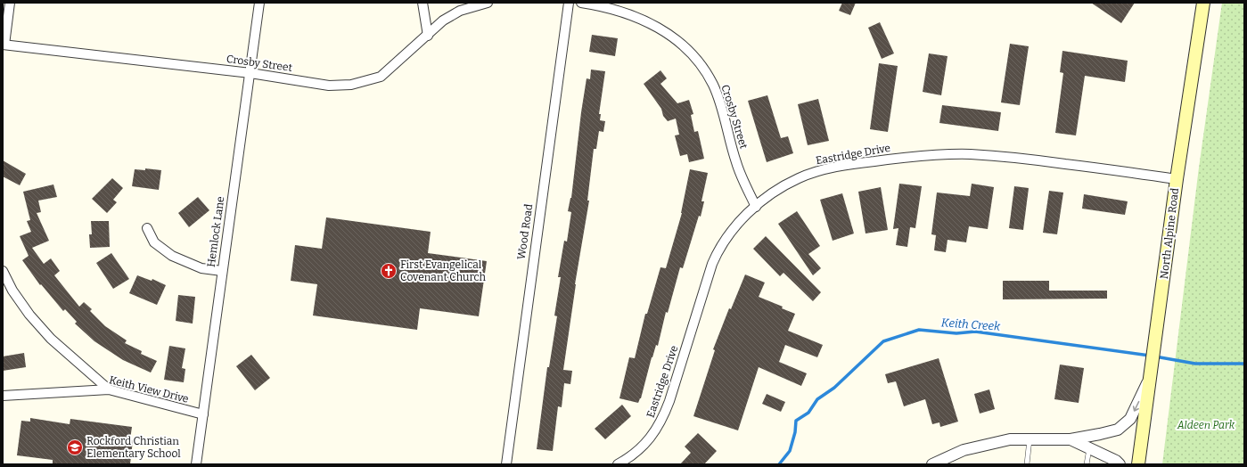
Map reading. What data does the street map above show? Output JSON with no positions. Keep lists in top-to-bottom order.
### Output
{
  "streets": {
    "main road": ["North Alpine Road"],
    "street": [
      "Crosby Street",
      "Eastridge Drive",
      "Hemlock Lane",
      "Wood Road",
      "Keith View Drive"
    ]
  },
  "crossings": [
    ["Crosby Street", "Eastridge Drive"],
    ["Crosby Street", "Hemlock Lane"],
    ["Eastridge Drive", "North Alpine Road"],
    ["Hemlock Lane", "Keith View Drive"]
  ],
  "water": ["Keith Creek"],
  "parks": ["Aldeen Park"],
  "places": {
    "church": ["First Evangelical Covenant Church"],
    "school or university": ["Rockford Christian Elementary School"]
  }
}
